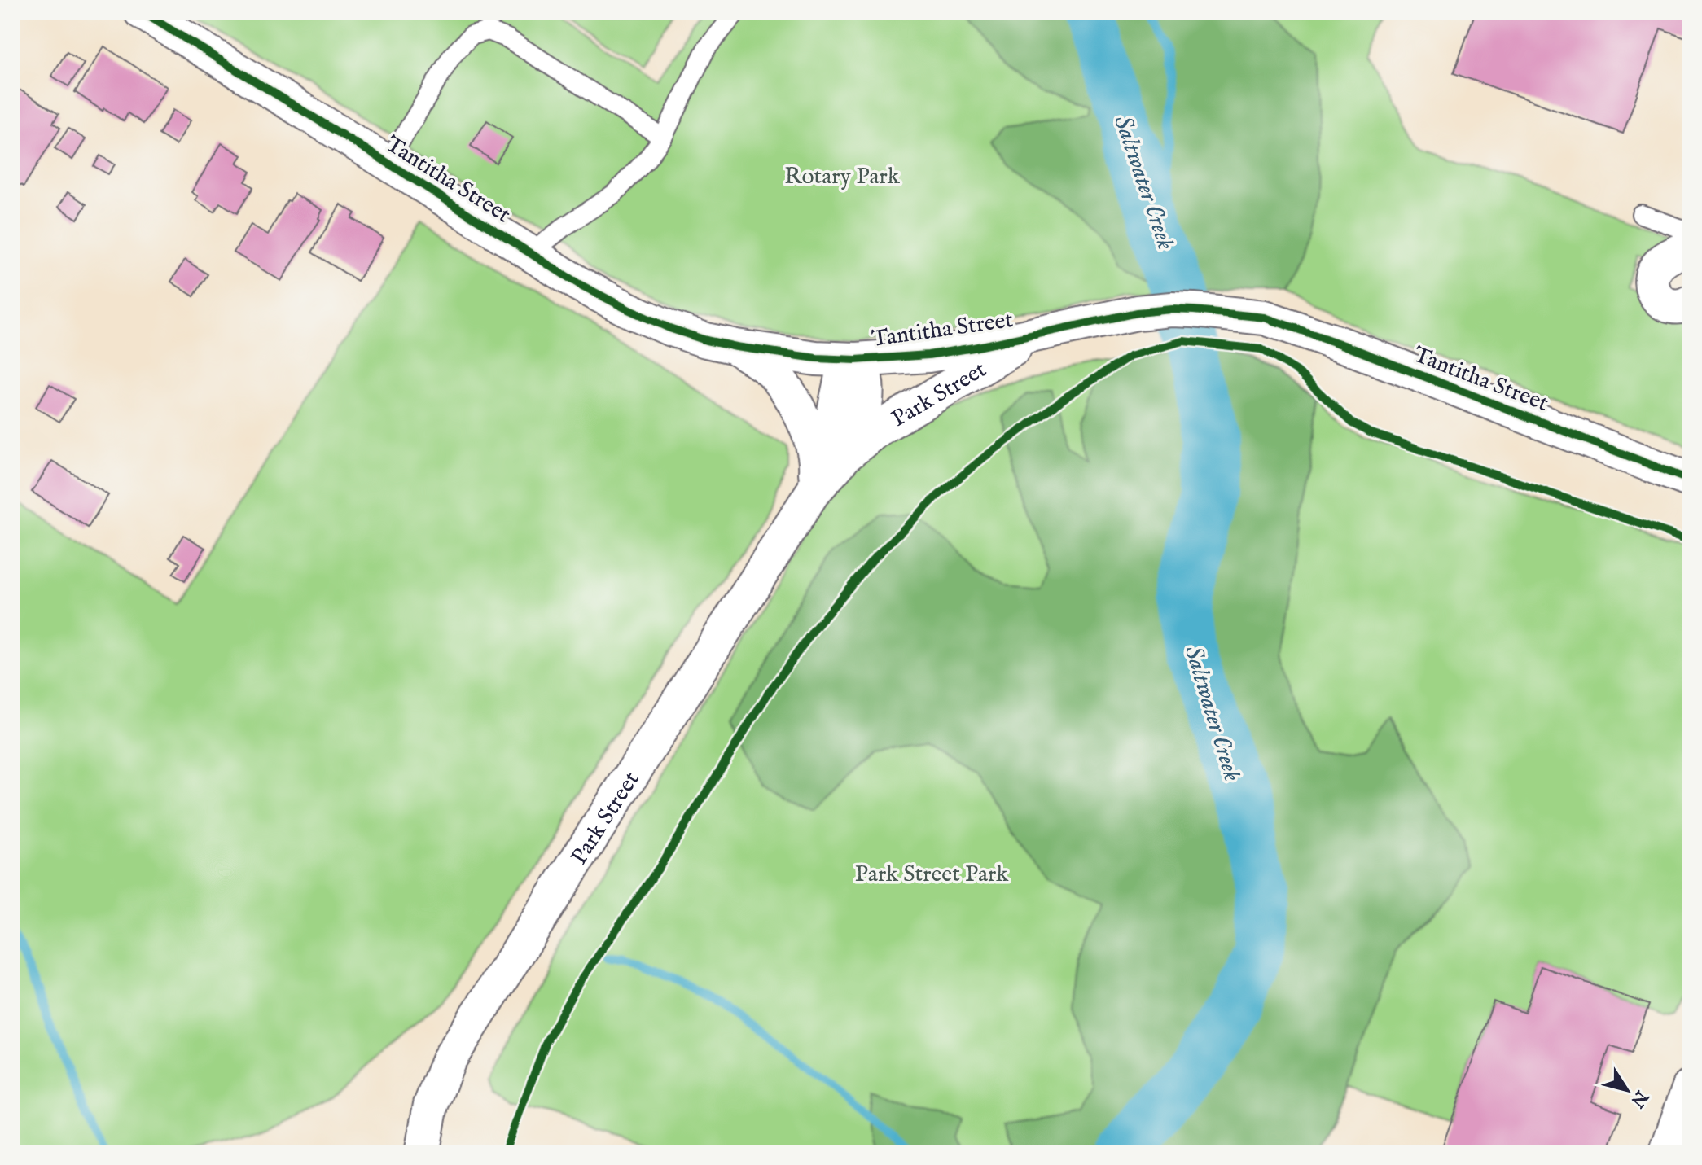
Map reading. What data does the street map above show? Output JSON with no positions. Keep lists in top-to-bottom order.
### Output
{
  "streets": {
    "street": ["Tantitha Street", "Park Street"]
  },
  "crossings": [
    ["Tantitha Street", "Park Street"]
  ],
  "water": ["Saltwater Creek"],
  "parks": ["Rotary Park", "Park Street Park"],
  "north": "bottom right"
}
